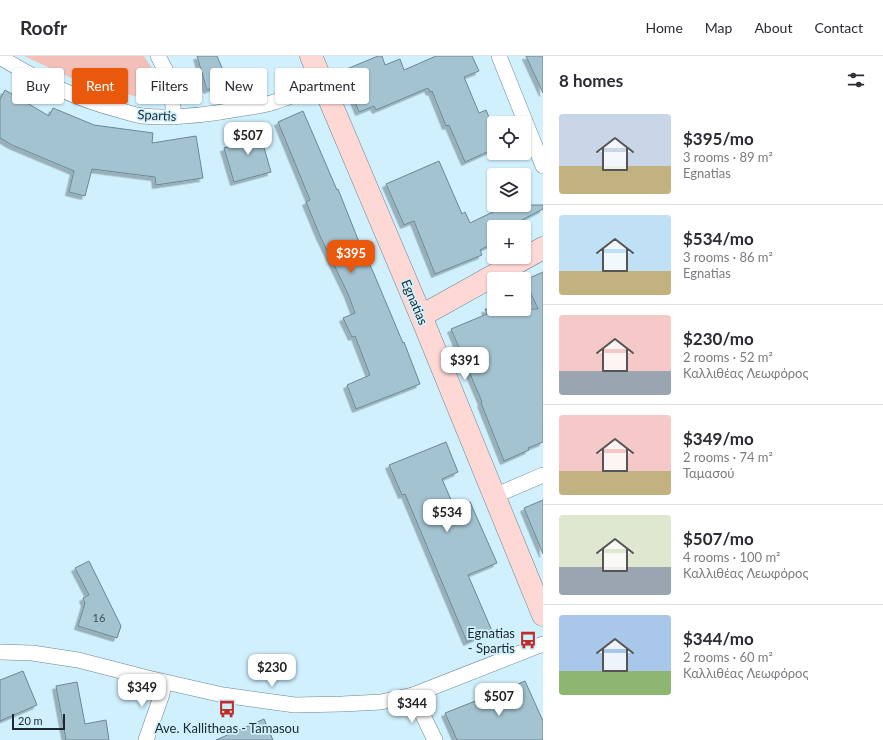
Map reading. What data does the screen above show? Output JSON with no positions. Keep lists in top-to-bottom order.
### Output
{
  "streets": {
    "street": ["Spartis", "Egnatias"]
  },
  "places": {
    "bus stop": ["Egnatias - Spartis", "Ave. Kallitheas - Tamasou"]
  },
  "house_numbers": ["16"],
  "scale_bar": "20 m",
  "page": {
    "header": "Roofr",
    "nav": [
      "Home",
      "Map",
      "About",
      "Contact"
    ],
    "heading": "8 homes",
    "chip": [
      "Buy",
      "Rent",
      "Filters",
      "New",
      "Apartment"
    ],
    "list": [
      {
        "name": "$395/mo",
        "note": "3 rooms · 89 m² · Egnatias"
      },
      {
        "name": "$534/mo",
        "note": "3 rooms · 86 m² · Egnatias"
      },
      {
        "name": "$230/mo",
        "note": "2 rooms · 52 m² · Καλλιθέας Λεωφόρος"
      },
      {
        "name": "$349/mo",
        "note": "2 rooms · 74 m² · Ταμασού"
      },
      {
        "name": "$507/mo",
        "note": "4 rooms · 100 m² · Καλλιθέας Λεωφόρος"
      },
      {
        "name": "$344/mo",
        "note": "2 rooms · 60 m² · Καλλιθέας Λεωφόρος"
      }
    ],
    "map_buttons": ["+", "−"],
    "price": [
      "$507",
      "$395",
      "$391",
      "$534",
      "$230",
      "$349",
      "$507",
      "$344"
    ],
    "scale": "20 m"
  }
}
